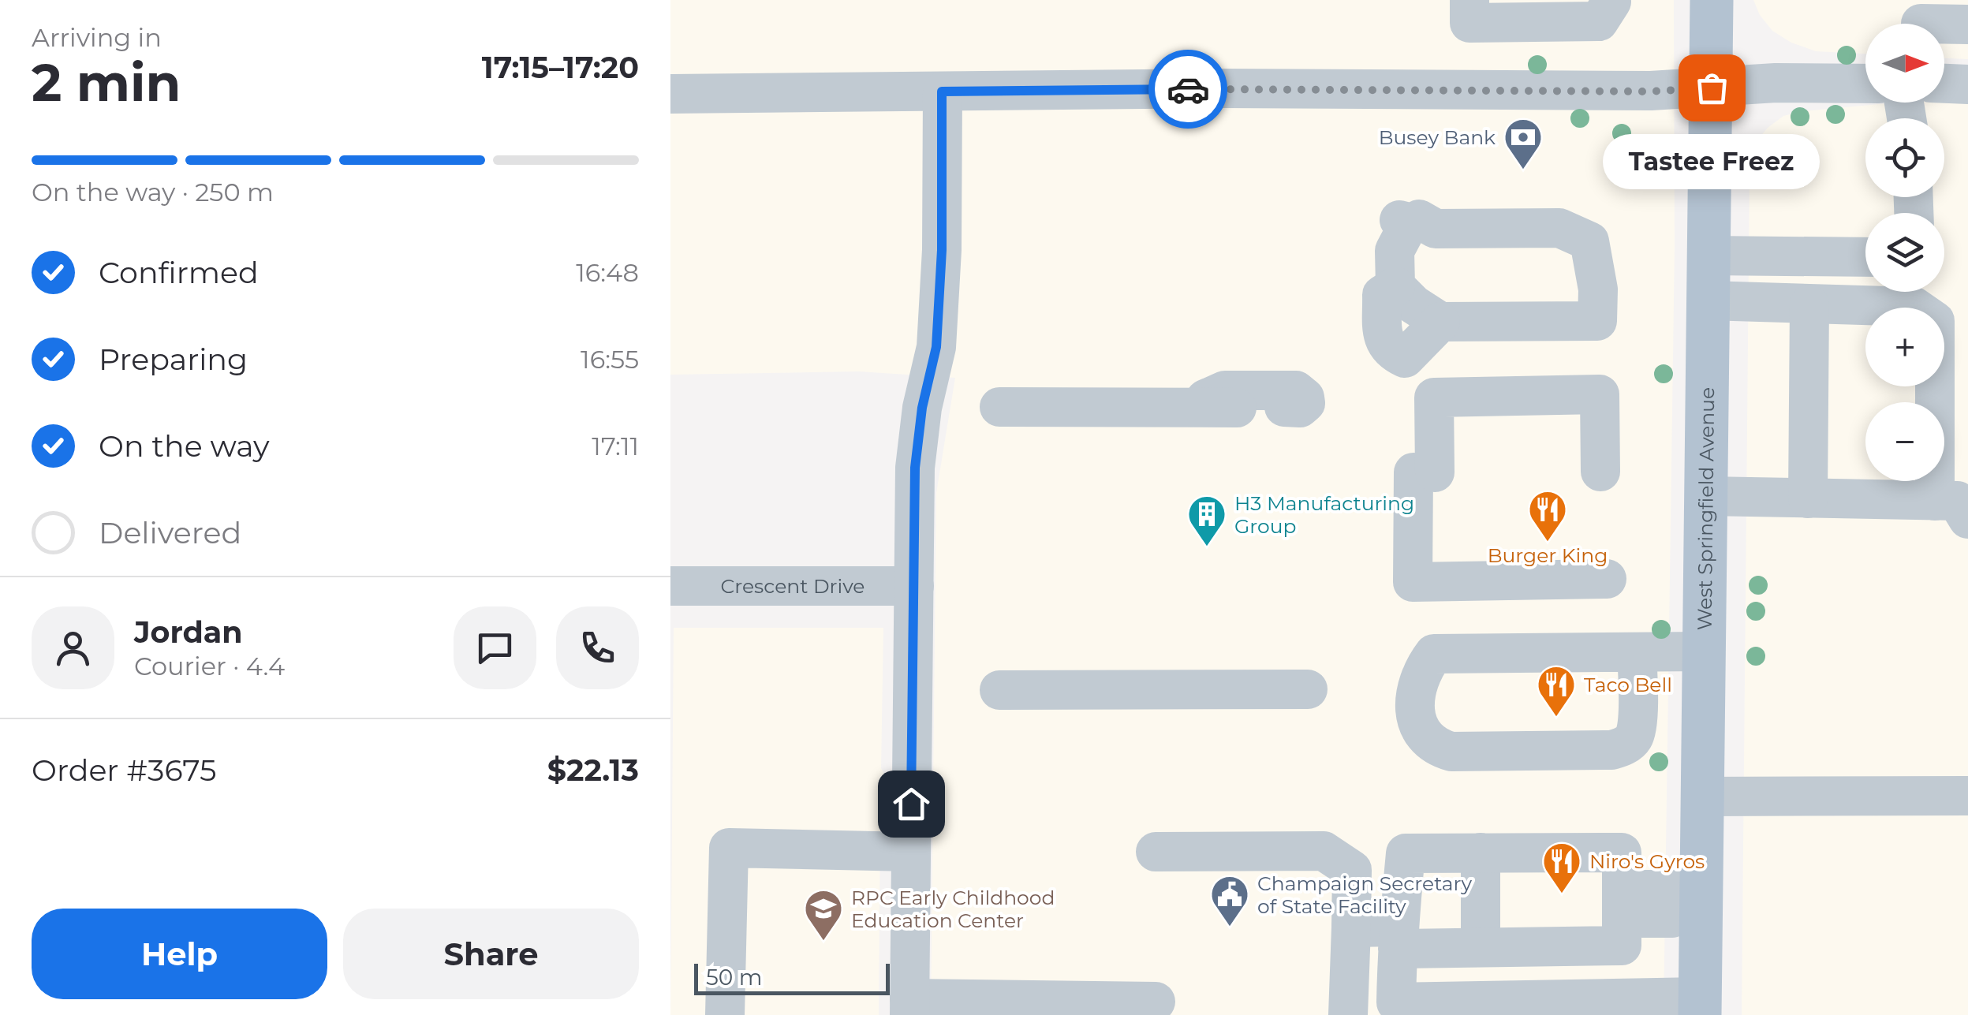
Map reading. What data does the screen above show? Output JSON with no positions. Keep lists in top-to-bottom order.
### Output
{
  "streets": {
    "main road": ["West Springfield Avenue"],
    "street": ["Crescent Drive"]
  },
  "places": {
    "other": ["Tastee Freez"],
    "bank": ["Busey Bank"],
    "restaurant": ["Burger King", "Taco Bell", "Niro's Gyros"],
    "building": ["H3 Manufacturing Group"],
    "public building": ["Champaign Secretary of State Facility"],
    "school or university": ["RPC Early Childhood Education Center"]
  },
  "scale_bar": "50 m",
  "north": "right",
  "page": {
    "heading": ["2 min", "Arriving in", "17:15–17:20"],
    "panel": [
      "Jordan",
      "Courier · 4.4",
      "Order #3675",
      "$22.13"
    ],
    "map_buttons": ["+", "−"],
    "bar": "On the way · 250 m",
    "bubble": "Tastee Freez",
    "list": [
      ["Confirmed", "16:48"],
      ["Preparing", "16:55"],
      ["On the way", "17:11"],
      "Delivered"
    ],
    "buttons": ["Help", "Share"],
    "scale": "50 m"
  }
}
